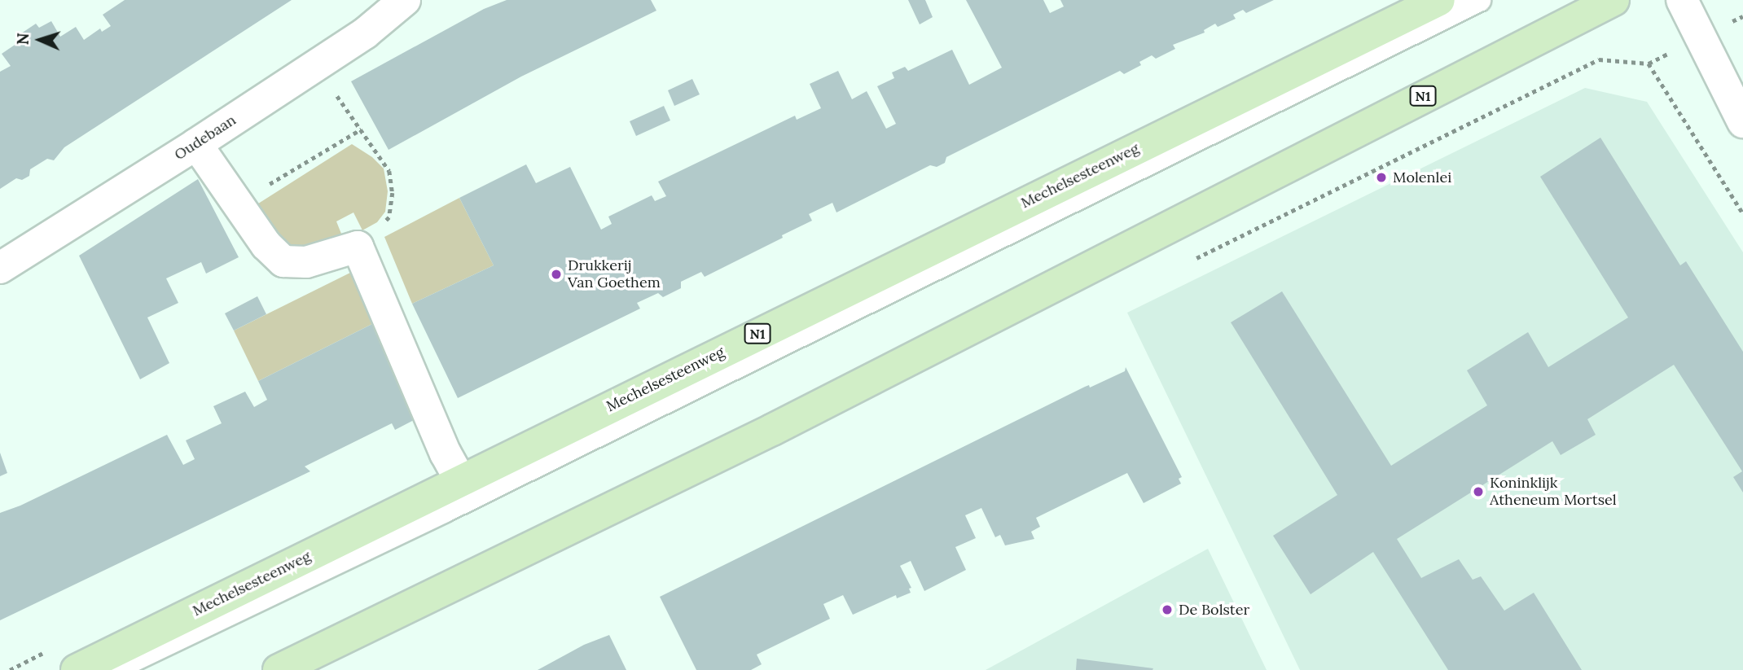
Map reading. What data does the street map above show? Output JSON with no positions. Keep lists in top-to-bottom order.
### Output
{
  "streets": {
    "main road": ["N1", "Mechelsesteenweg"],
    "street": ["Oudebaan"]
  },
  "places": [
    "Molenlei",
    "Drukkerij Van Goethem",
    "Koninklijk Atheneum Mortsel",
    "De Bolster"
  ],
  "north": "left"
}
